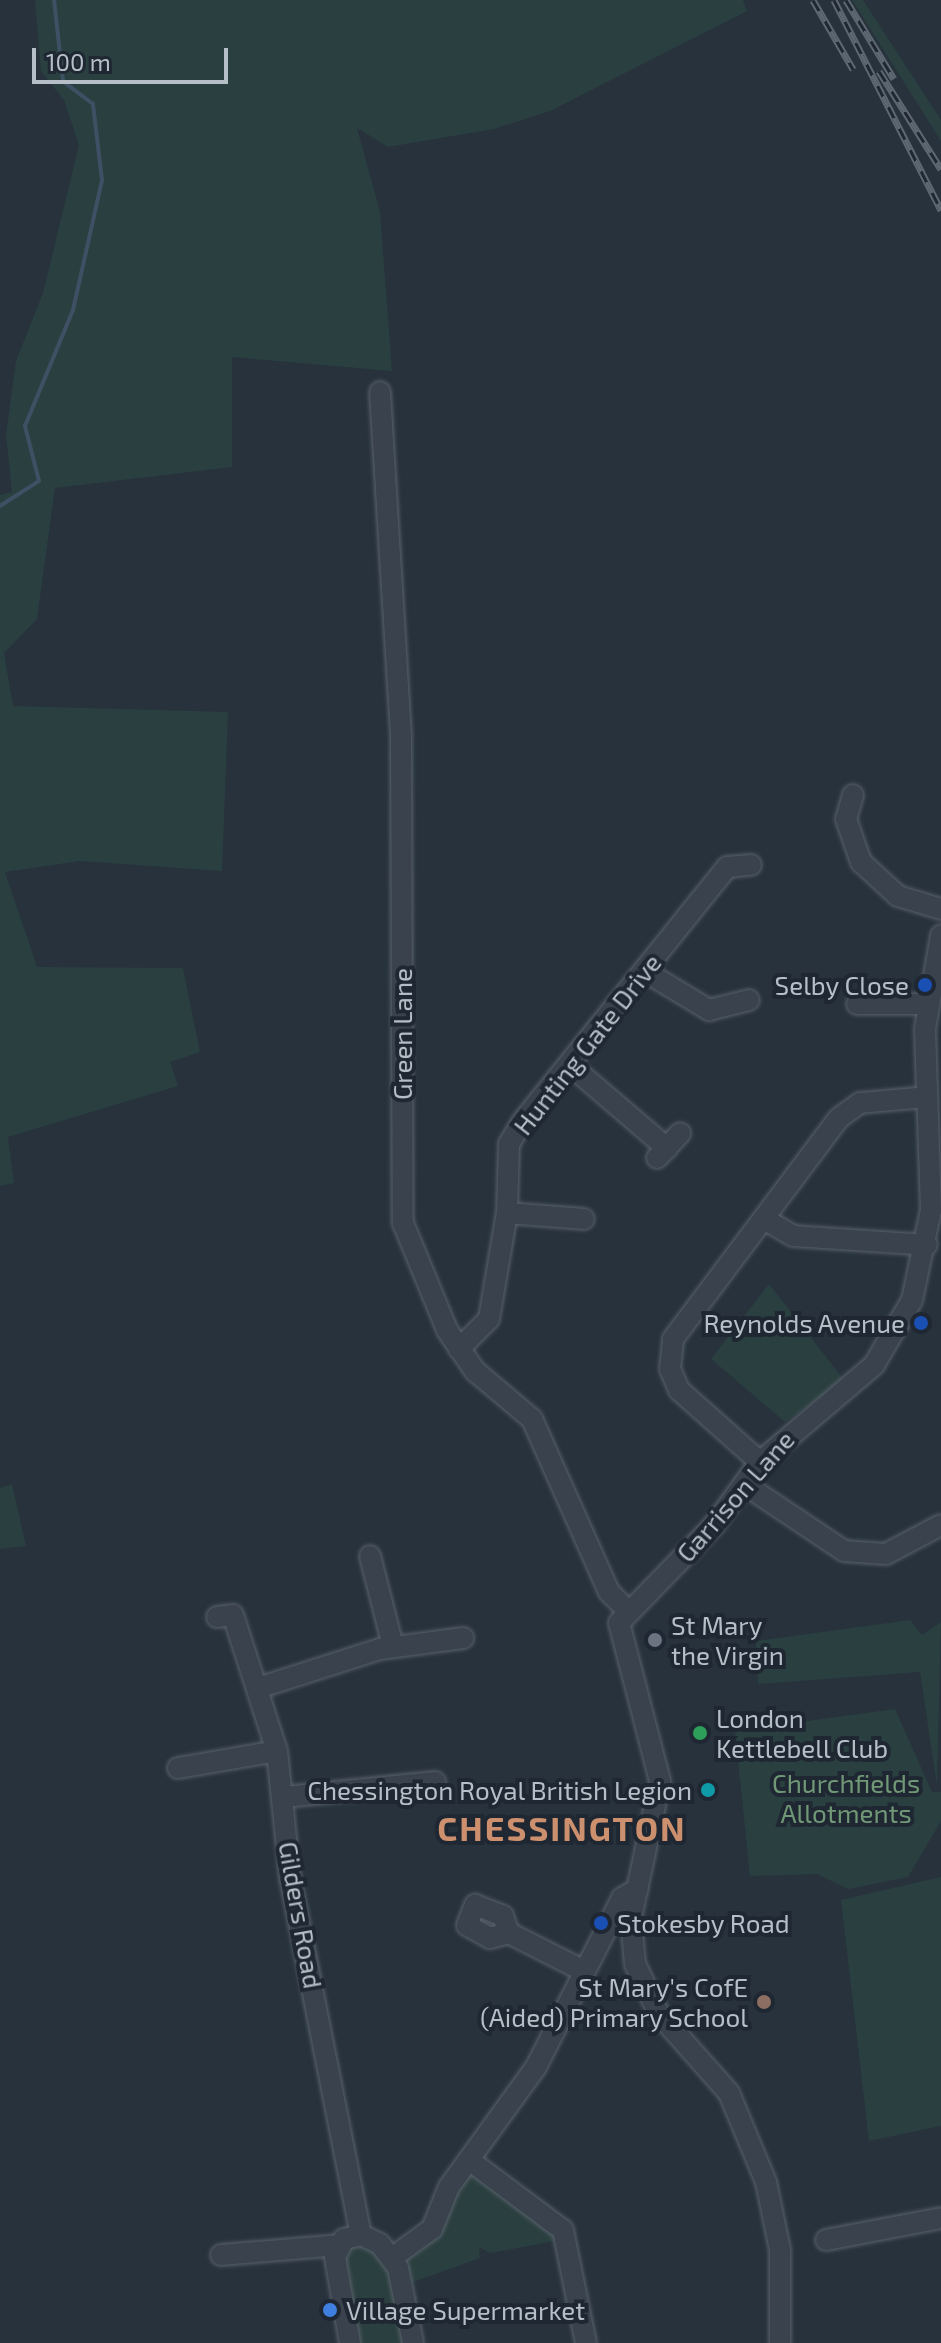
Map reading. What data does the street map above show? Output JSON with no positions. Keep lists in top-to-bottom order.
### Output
{
  "streets": {
    "street": [
      "Green Lane",
      "Hunting Gate Drive",
      "Garrison Lane",
      "Gilders Road"
    ]
  },
  "crossings": [
    ["Green Lane", "Hunting Gate Drive"],
    ["Green Lane", "Garrison Lane"]
  ],
  "districts": ["CHESSINGTON"],
  "parks": ["Churchfields Allotments"],
  "places": [
    "Selby Close",
    "Reynolds Avenue",
    "St Mary the Virgin",
    "London Kettlebell Club",
    "Chessington Royal British Legion",
    "Stokesby Road",
    "St Mary's CofE (Aided) Primary School",
    "Village Supermarket"
  ],
  "scale_bar": "100 m"
}
